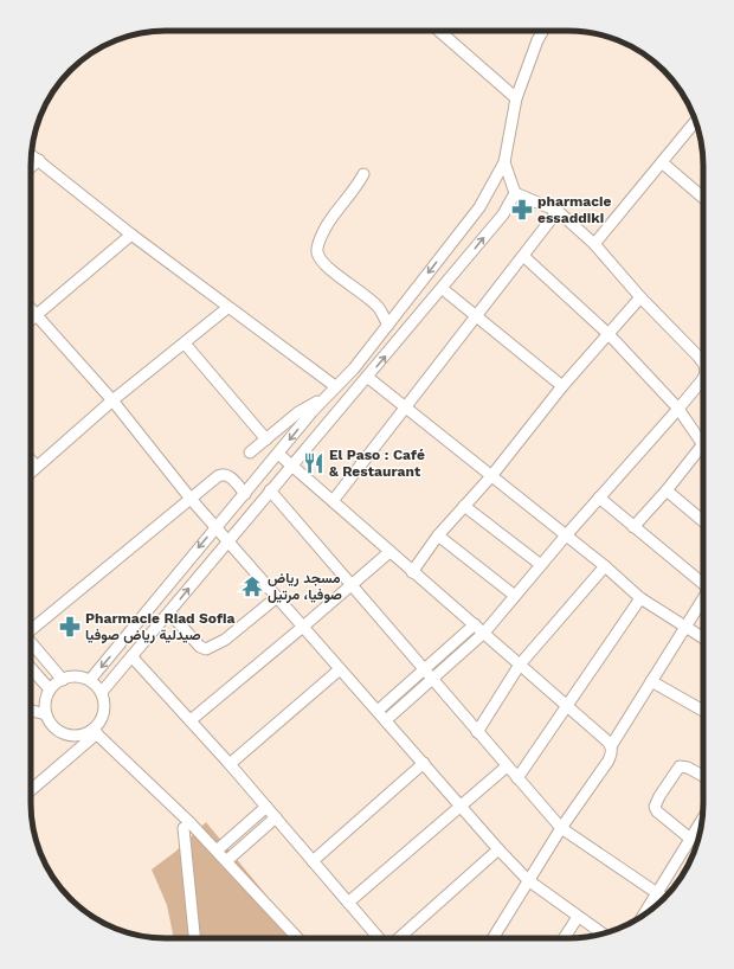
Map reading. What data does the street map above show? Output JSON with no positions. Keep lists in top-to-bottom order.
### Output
{
  "places": {
    "pharmacy": ["pharmacie essaddiki", "Pharmacie Riad Sofia صيدلية رياض صوفيا"],
    "restaurant": ["El Paso : Café & Restaurant"],
    "temple": ["مسجد رياض صوفيا، مرتیل"]
  }
}
